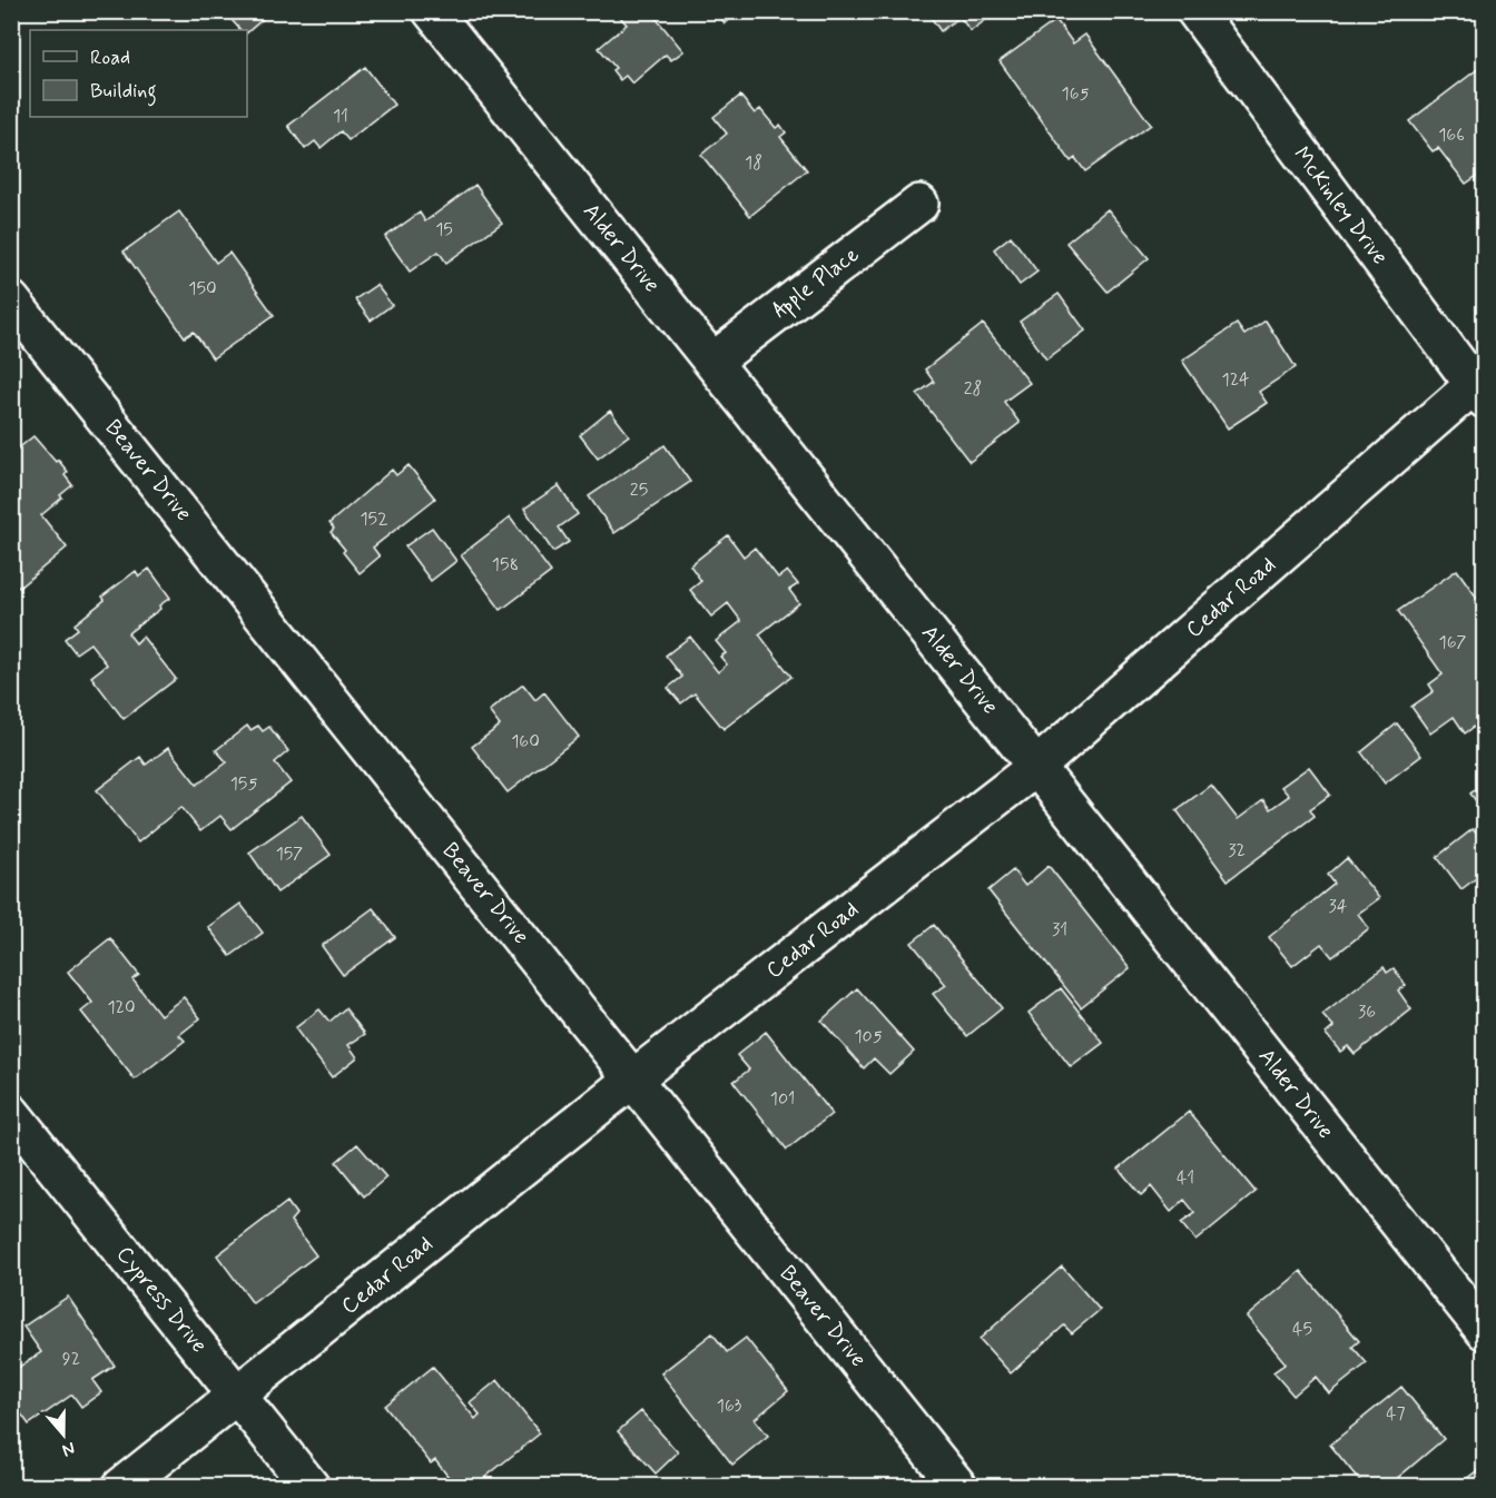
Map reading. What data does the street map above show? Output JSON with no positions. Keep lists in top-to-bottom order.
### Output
{
  "streets": {
    "street": [
      "McKinley Drive",
      "Alder Drive",
      "Apple Place",
      "Beaver Drive",
      "Cedar Road",
      "Cypress Drive"
    ]
  },
  "crossings": [
    ["McKinley Drive", "Cedar Road"],
    ["Alder Drive", "Apple Place"],
    ["Alder Drive", "Cedar Road"],
    ["Beaver Drive", "Cedar Road"],
    ["Cedar Road", "Cypress Drive"]
  ],
  "house_numbers": [
    "165",
    "11",
    "166",
    "18",
    "15",
    "150",
    "124",
    "28",
    "25",
    "152",
    "158",
    "167",
    "160",
    "155",
    "32",
    "157",
    "34",
    "31",
    "120",
    "36",
    "105",
    "101",
    "41",
    "45",
    "92",
    "163",
    "47"
  ],
  "legend": ["Road", "Building"],
  "north": "bottom"
}
